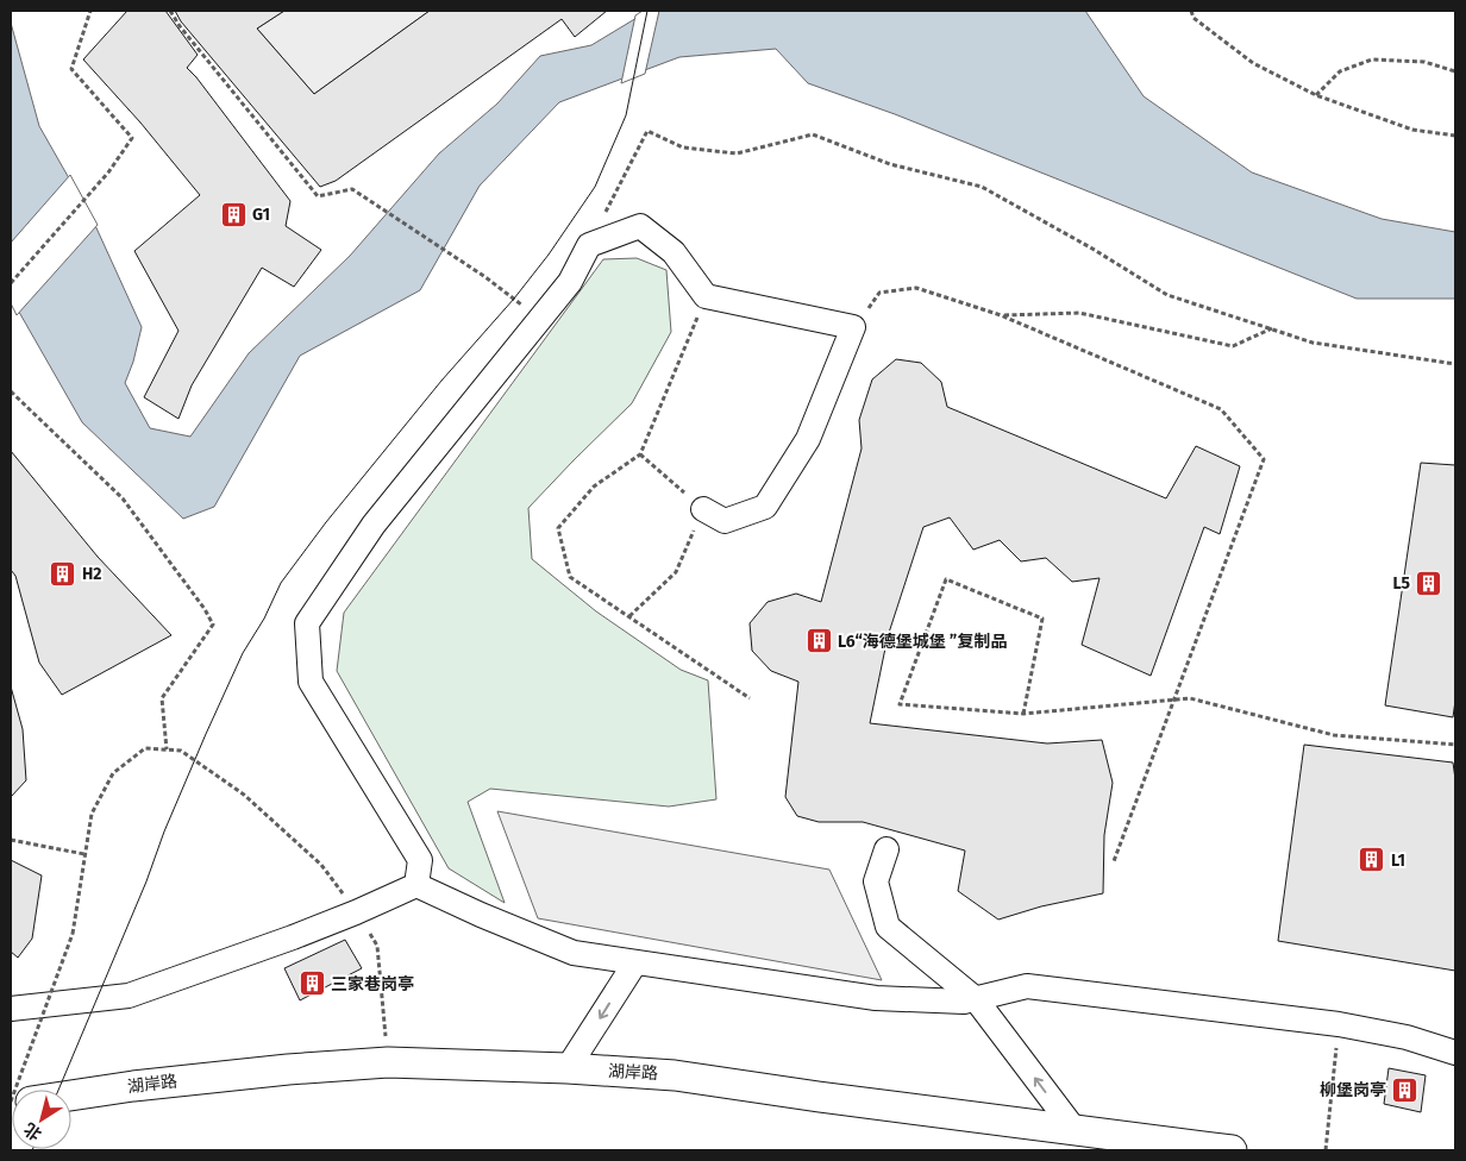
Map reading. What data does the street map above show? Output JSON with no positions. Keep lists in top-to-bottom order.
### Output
{
  "streets": {
    "street": ["湖岸路"]
  },
  "places": {
    "building": [
      "G1",
      "H2",
      "L5",
      "L6“海德堡城堡 ”复制品",
      "L1",
      "三家巷岗亭",
      "柳堡岗亭"
    ]
  },
  "north": "bottom left"
}
